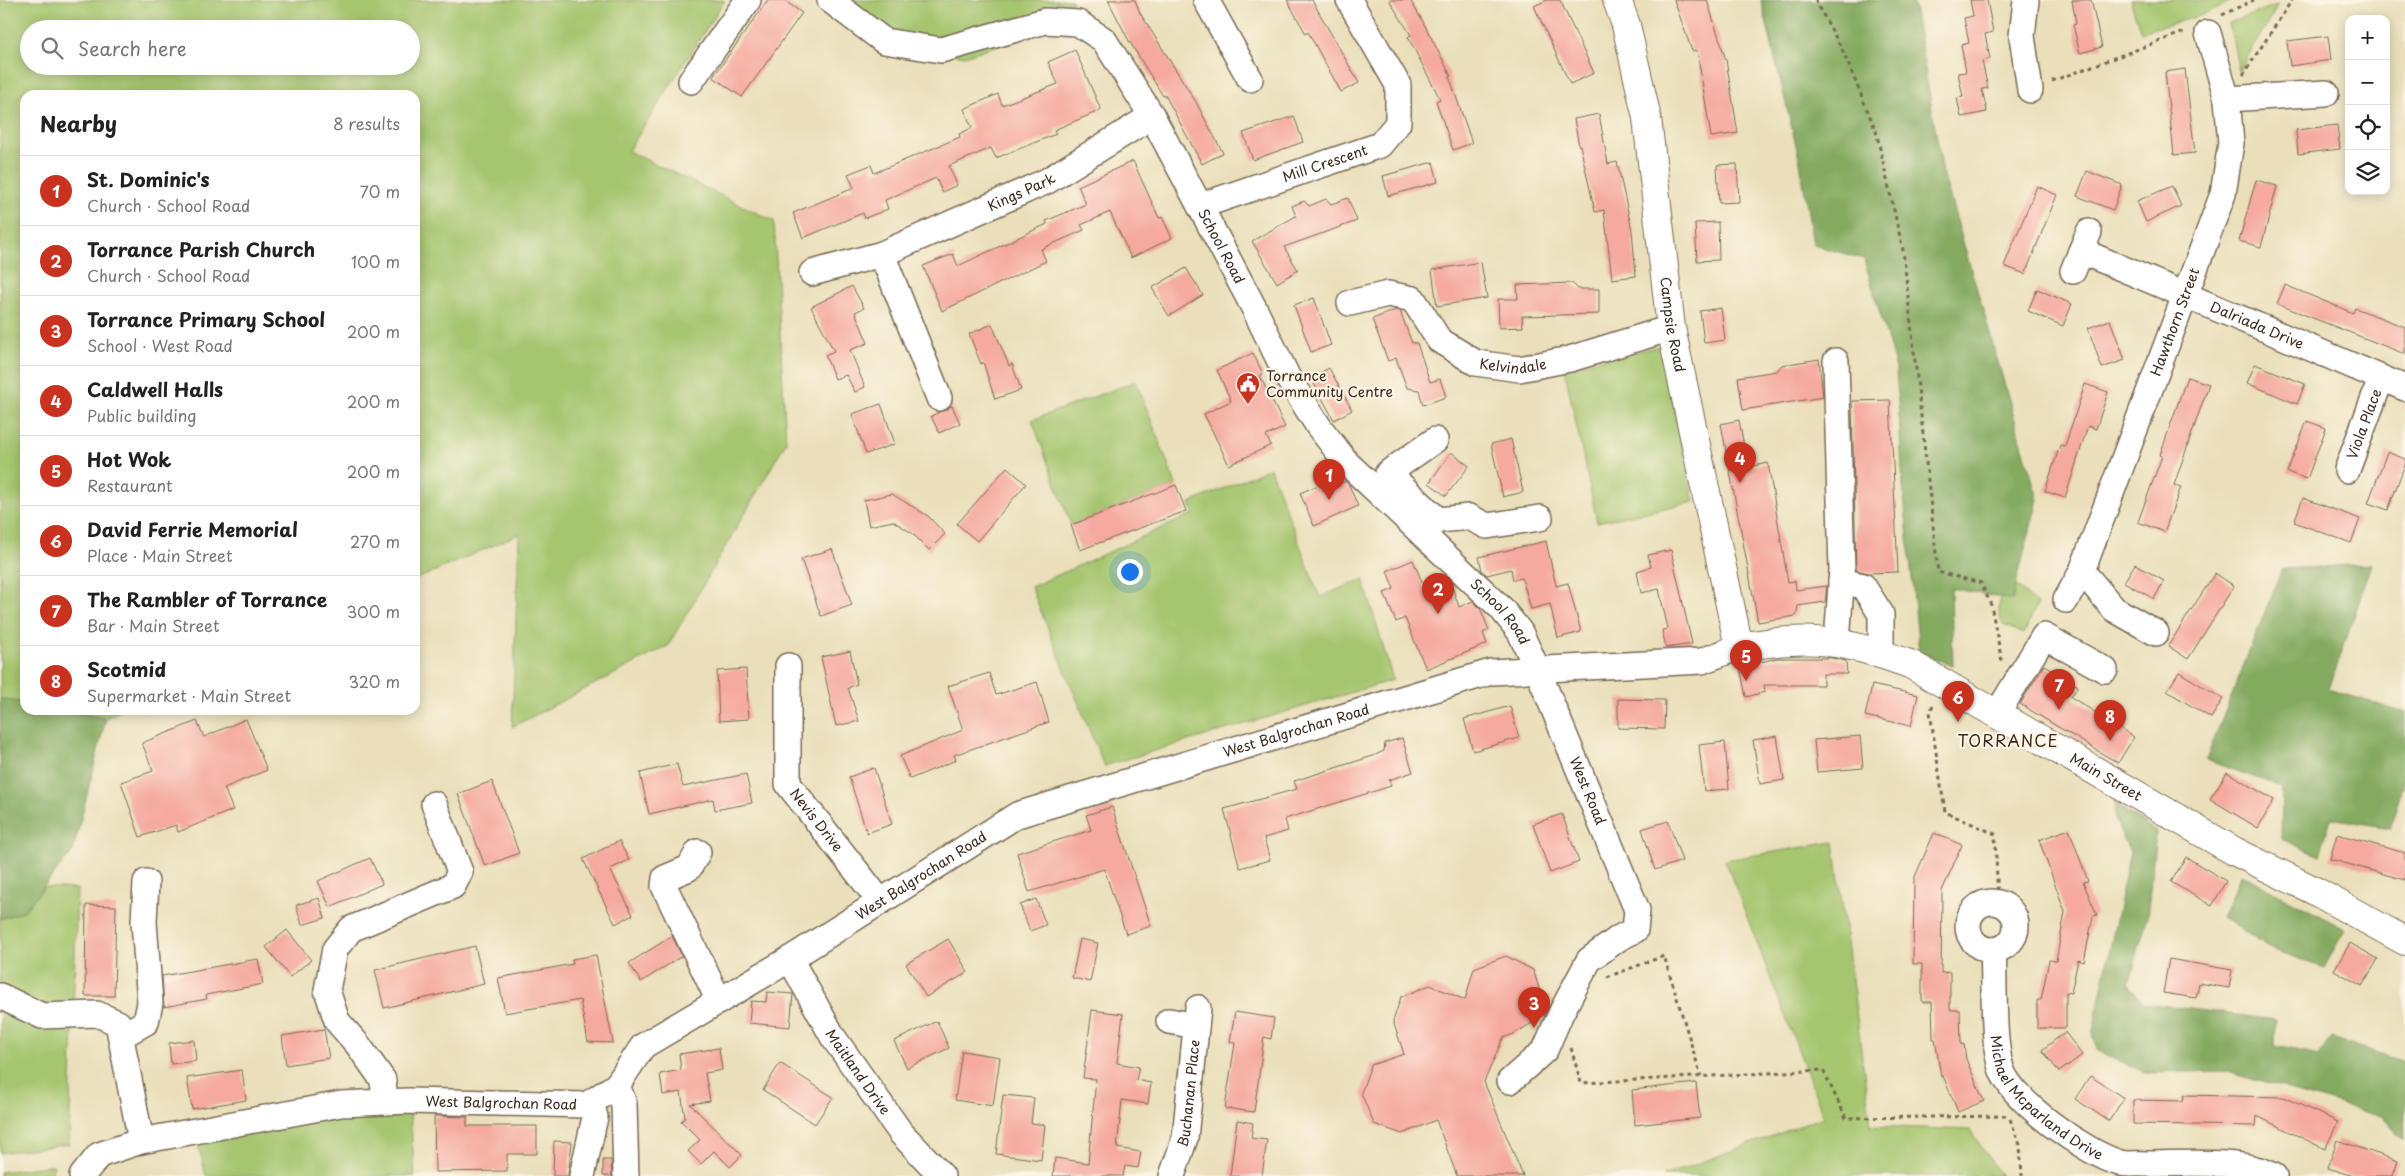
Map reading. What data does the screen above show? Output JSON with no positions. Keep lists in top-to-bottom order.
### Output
{
  "streets": {
    "main road": ["Campsie Road", "Main Street"],
    "street": [
      "Mill Crescent",
      "Kings Park",
      "School Road",
      "Hawthorn Street",
      "Dalriada Drive",
      "Kelvindale",
      "Viola Place",
      "West Balgrochan Road",
      "West Road",
      "Nevis Drive",
      "Maitland Drive",
      "Buchanan Place",
      "Michael Mcparland Drive"
    ]
  },
  "crossings": [
    ["Mill Crescent", "School Road"],
    ["Kings Park", "School Road"],
    ["School Road", "West Balgrochan Road"],
    ["School Road", "West Road"],
    ["Hawthorn Street", "Dalriada Drive"],
    ["Campsie Road", "Kelvindale"],
    ["Campsie Road", "West Balgrochan Road"],
    ["Campsie Road", "Main Street"],
    ["Dalriada Drive", "Viola Place"],
    ["West Balgrochan Road", "Main Street"],
    ["West Balgrochan Road", "West Road"],
    ["West Balgrochan Road", "Nevis Drive"],
    ["West Balgrochan Road", "Maitland Drive"]
  ],
  "districts": ["TORRANCE"],
  "places": {
    "public building": ["Torrance Community Centre"]
  },
  "page": {
    "map_buttons": ["+", "−"],
    "search": "Search here",
    "heading": ["Nearby", "8 results"],
    "list": [
      {
        "mark": "1",
        "name": "St. Dominic's",
        "note": "Church · School Road",
        "value": "70 m"
      },
      {
        "mark": "2",
        "name": "Torrance Parish Church",
        "note": "Church · School Road",
        "value": "100 m"
      },
      {
        "mark": "3",
        "name": "Torrance Primary School",
        "note": "School · West Road",
        "value": "200 m"
      },
      {
        "mark": "4",
        "name": "Caldwell Halls",
        "note": "Public building",
        "value": "200 m"
      },
      {
        "mark": "5",
        "name": "Hot Wok",
        "note": "Restaurant",
        "value": "200 m"
      },
      {
        "mark": "6",
        "name": "David Ferrie Memorial",
        "note": "Place · Main Street",
        "value": "270 m"
      },
      {
        "mark": "7",
        "name": "The Rambler of Torrance",
        "note": "Bar · Main Street",
        "value": "300 m"
      },
      {
        "mark": "8",
        "name": "Scotmid",
        "note": "Supermarket · Main Street",
        "value": "320 m"
      }
    ],
    "pins": [
      "4",
      "1",
      "2",
      "5",
      "7",
      "6",
      "8",
      "3"
    ]
  }
}
